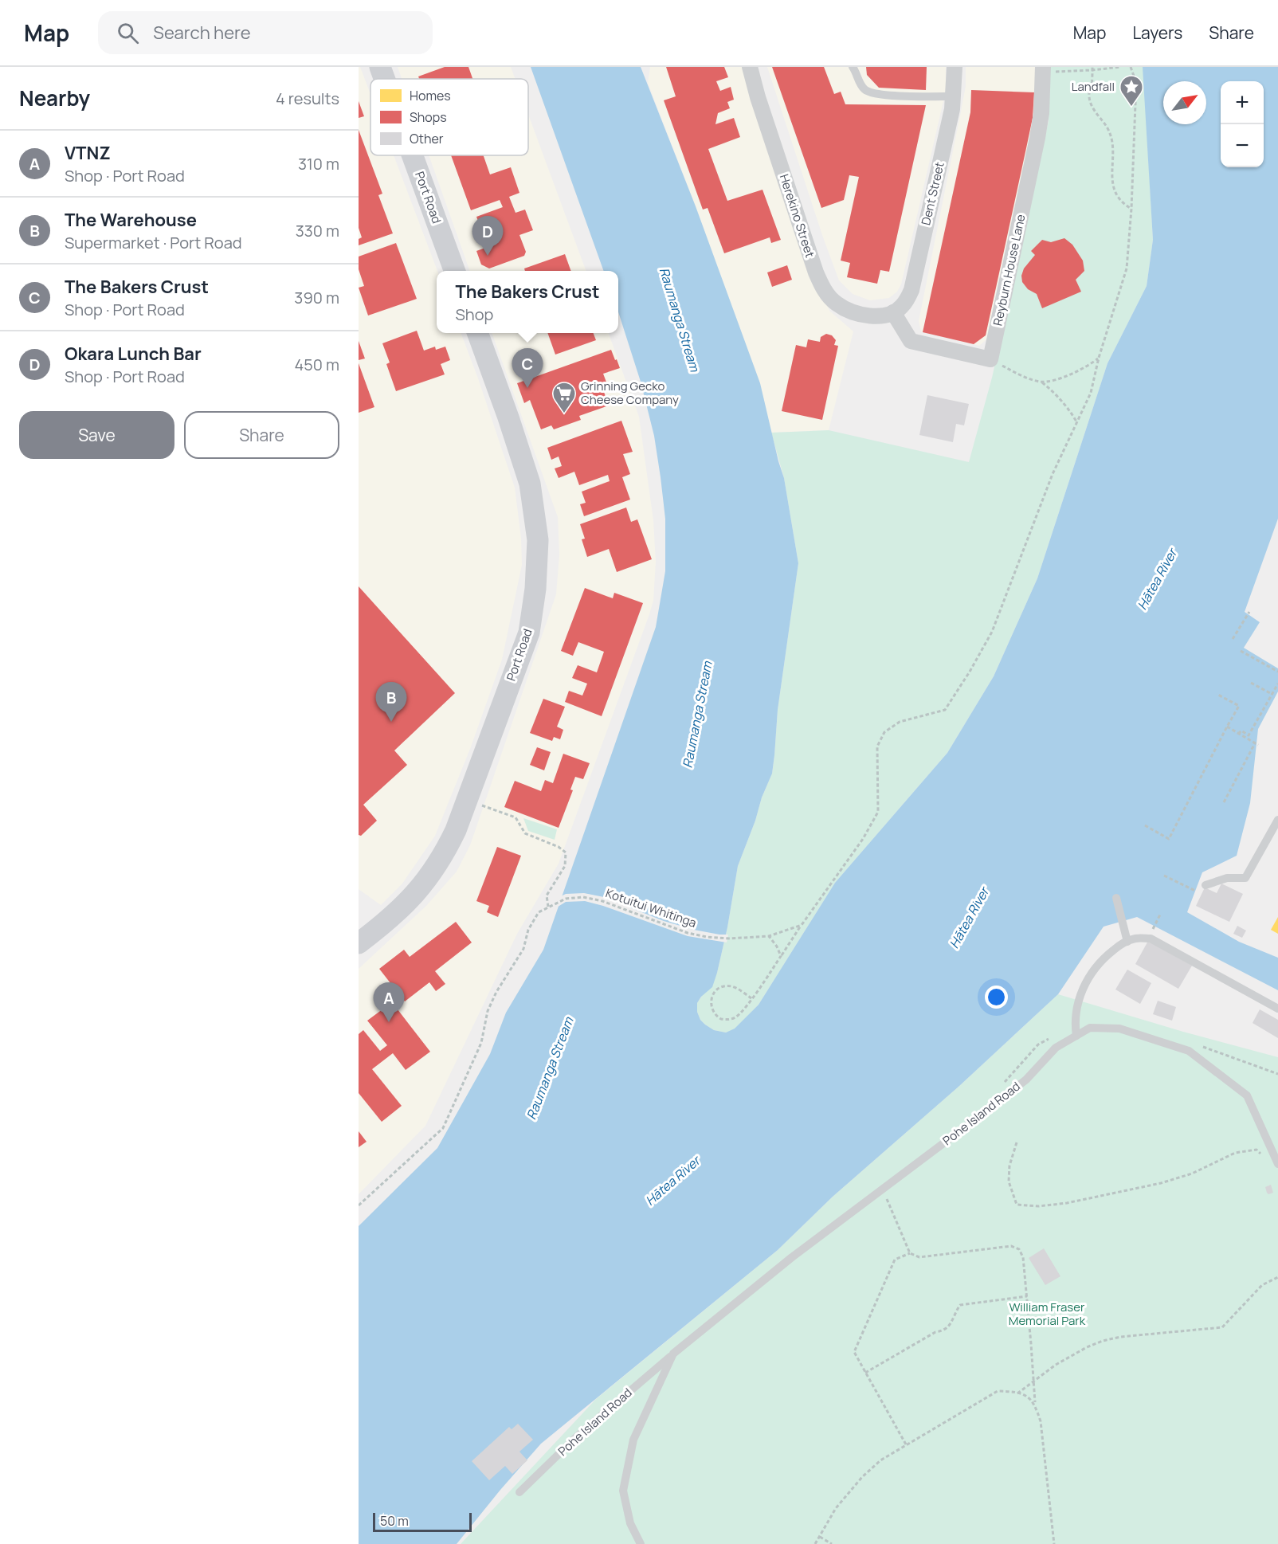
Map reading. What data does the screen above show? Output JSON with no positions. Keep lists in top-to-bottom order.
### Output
{
  "streets": {
    "main road": ["Port Road"],
    "street": ["Dent Street", "Herekino Street", "Reyburn House Lane"],
    "lane": ["Pohe Island Road"],
    "path": ["Kotuitui Whitinga"]
  },
  "crossings": [
    ["Dent Street", "Herekino Street"]
  ],
  "water": ["Raumanga Stream", "Hātea River"],
  "parks": ["William Fraser Memorial Park"],
  "places": {
    "place": ["Landfall"],
    "supermarket": ["Grinning Gecko Cheese Company"]
  },
  "legend": ["Homes", "Shops", "Other"],
  "scale_bar": "50 m",
  "north": "top right",
  "page": {
    "header": "Map",
    "search": "Search here",
    "nav": ["Map", "Layers", "Share"],
    "heading": ["Nearby", "4 results"],
    "map_buttons": ["+", "−"],
    "list": [
      {
        "mark": "A",
        "name": "VTNZ",
        "note": "Shop · Port Road",
        "value": "310 m"
      },
      {
        "mark": "B",
        "name": "The Warehouse",
        "note": "Supermarket · Port Road",
        "value": "330 m"
      },
      {
        "mark": "C",
        "name": "The Bakers Crust",
        "note": "Shop · Port Road",
        "value": "390 m"
      },
      {
        "mark": "D",
        "name": "Okara Lunch Bar",
        "note": "Shop · Port Road",
        "value": "450 m"
      }
    ],
    "pins": [
      "D",
      "C",
      "B",
      "A"
    ],
    "popup": ["The Bakers Crust", "Shop"],
    "buttons": ["Save", "Share"],
    "scale": "50 m"
  }
}
